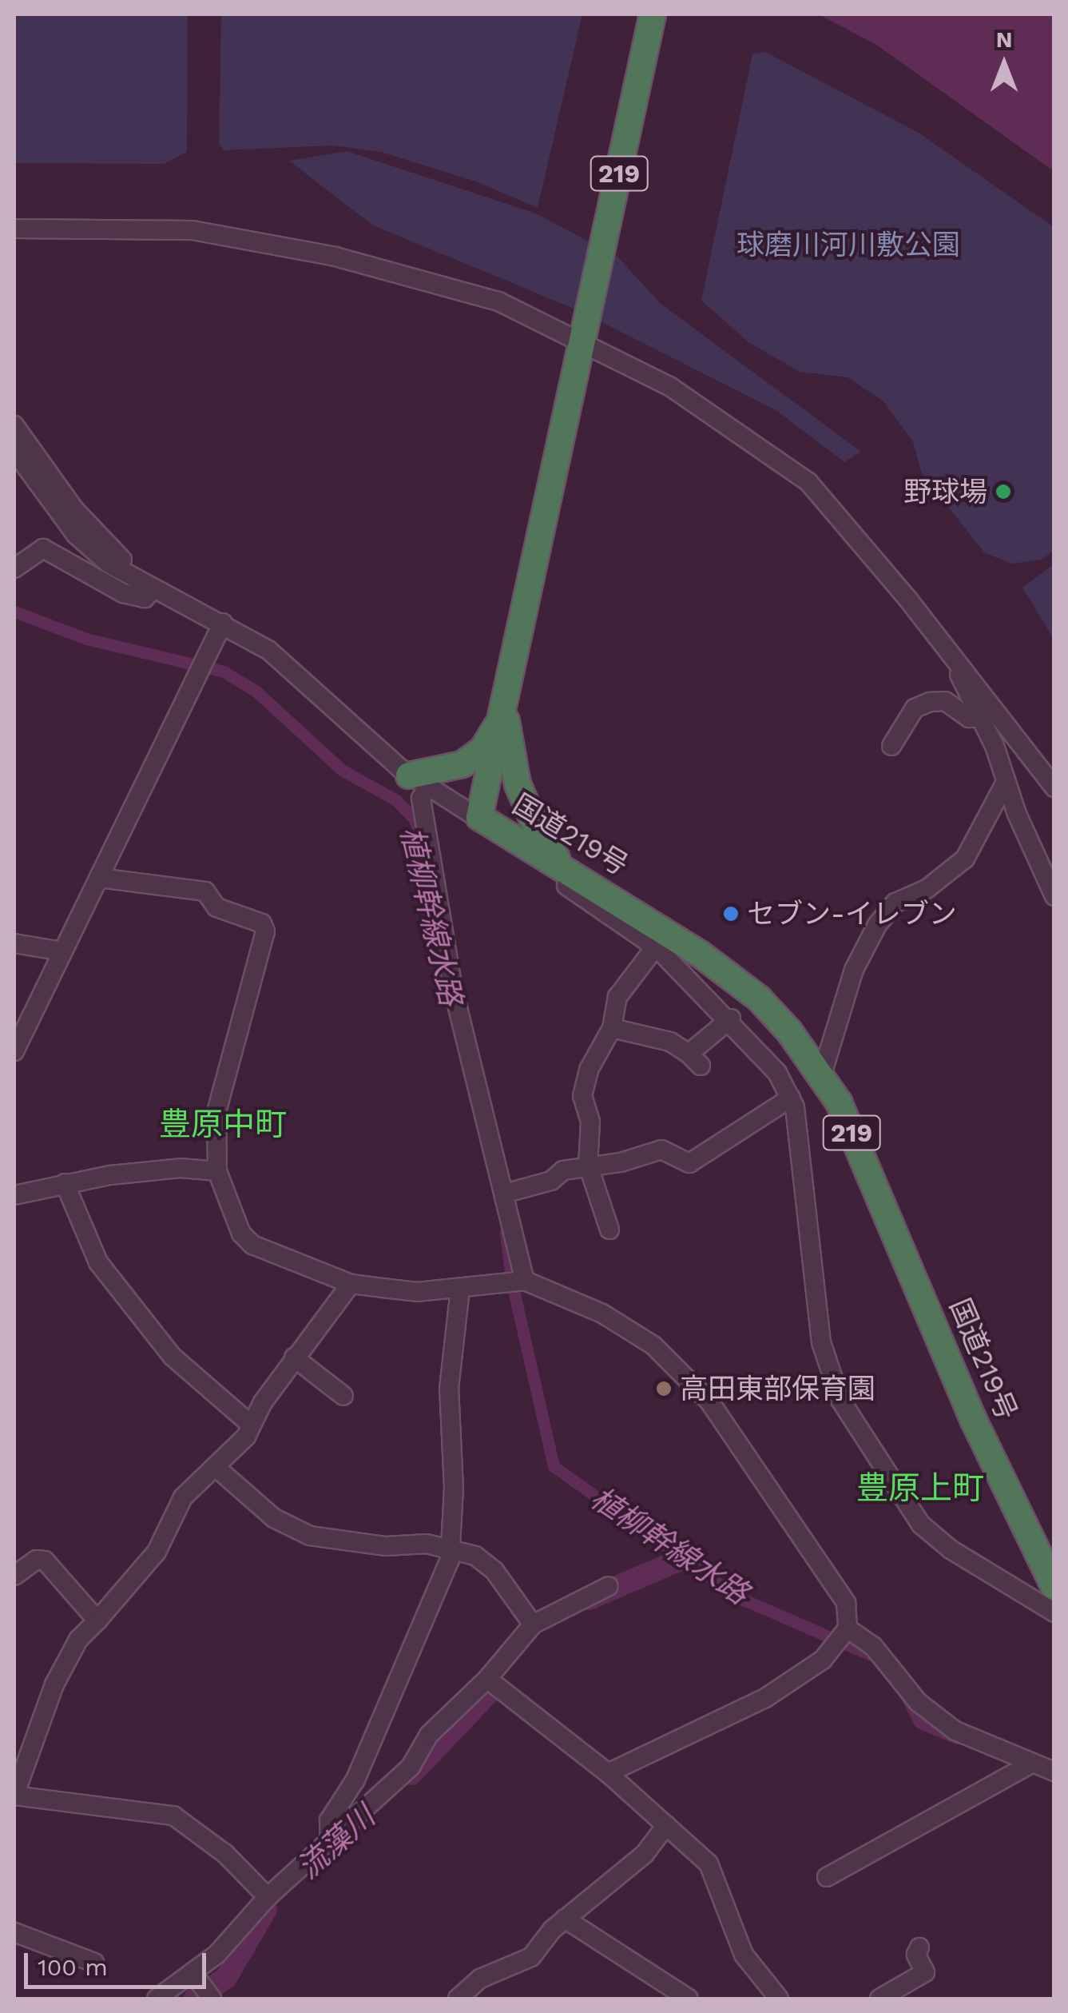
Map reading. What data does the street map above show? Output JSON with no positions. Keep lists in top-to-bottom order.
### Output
{
  "streets": {
    "highway": ["219", "国道219号"]
  },
  "districts": ["豊原中町", "豊原上町"],
  "water": ["植柳幹線水路", "流藻川"],
  "parks": ["球磨川河川敷公園"],
  "places": ["野球場", "セブン-イレブン", "高田東部保育園"],
  "scale_bar": "100 m",
  "north": "top"
}
